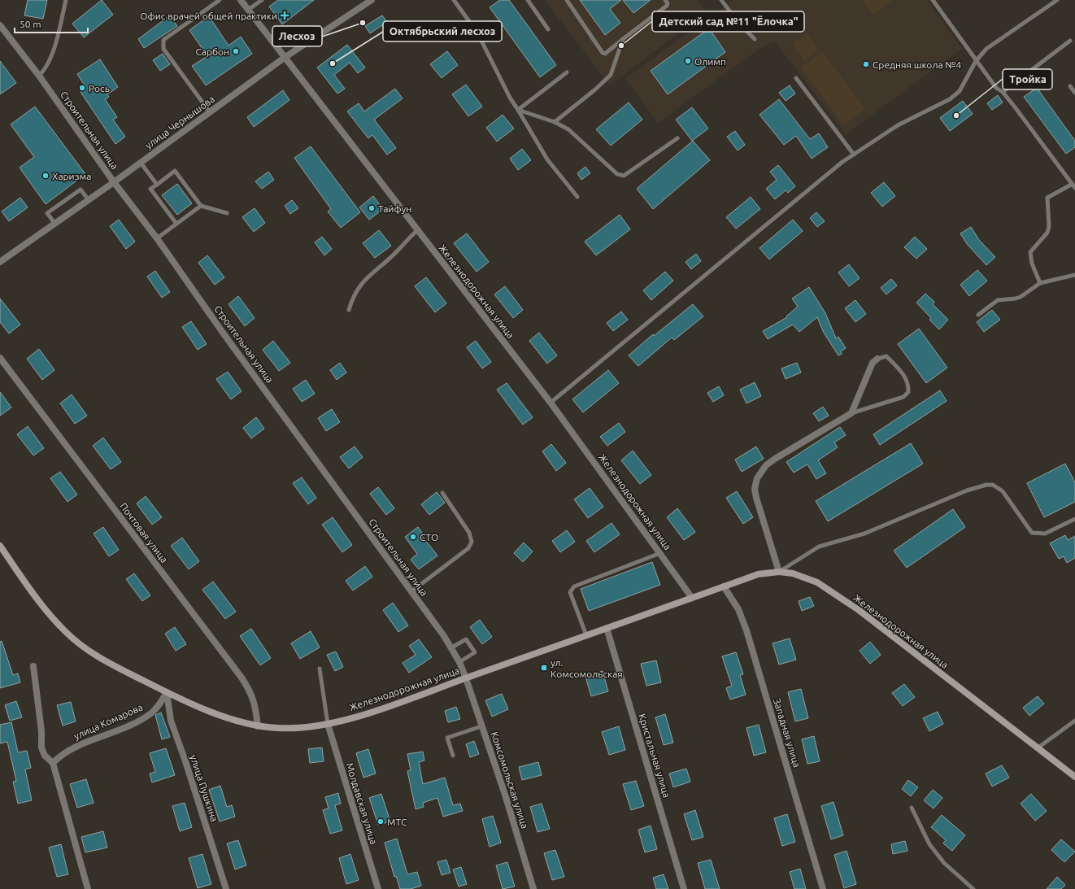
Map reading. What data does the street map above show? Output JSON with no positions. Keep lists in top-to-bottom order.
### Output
{
  "streets": {
    "main road": ["Железнодорожная улица"],
    "street": [
      "улица Чернышова",
      "Строительная улица",
      "Почтовая улица",
      "улица Комарова",
      "Западная улица",
      "Кристальная улица",
      "Комсомольская улица",
      "улица Пушкина",
      "Молдавская улица"
    ]
  },
  "crossings": [
    ["улица Чернышова", "Строительная улица"],
    ["улица Чернышова", "Железнодорожная улица"],
    ["Строительная улица", "Железнодорожная улица"],
    ["Строительная улица", "Комсомольская улица"],
    ["Железнодорожная улица", "Почтовая улица"],
    ["Железнодорожная улица", "улица Комарова"],
    ["Железнодорожная улица", "Западная улица"],
    ["Железнодорожная улица", "Кристальная улица"],
    ["Железнодорожная улица", "Комсомольская улица"],
    ["Железнодорожная улица", "улица Пушкина"],
    ["Железнодорожная улица", "Молдавская улица"],
    ["улица Комарова", "улица Пушкина"]
  ],
  "places": {
    "health": ["Офис врачей общей практики"],
    "other": [
      "Лесхоз",
      "Детский сад №11 \"Ёлочка\"",
      "Сарбон",
      "Олимп",
      "Октябрьский лесхоз",
      "Средняя школа №4",
      "Рось",
      "Тройка",
      "Харизма",
      "Тайфун",
      "СТО",
      "МТС"
    ],
    "transit": ["ул. Комсомольская"]
  },
  "scale_bar": "50 m"
}
